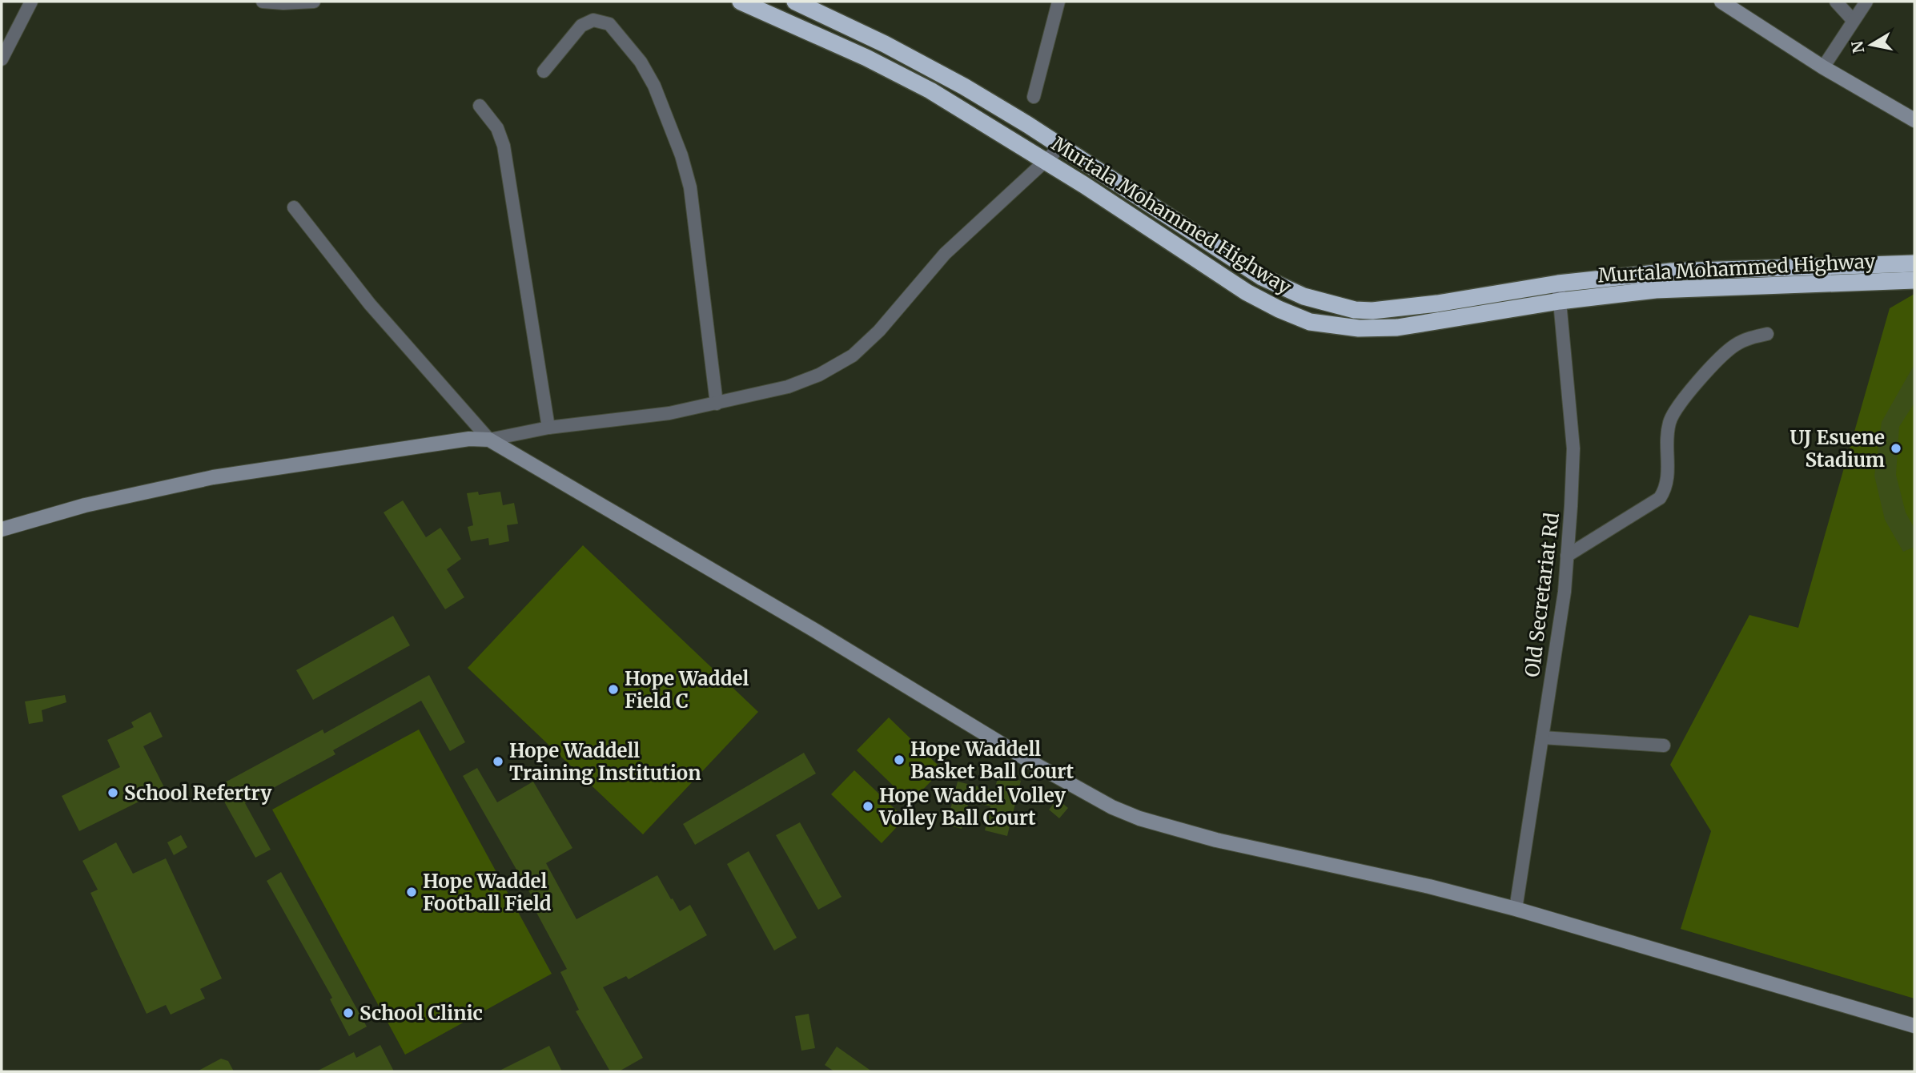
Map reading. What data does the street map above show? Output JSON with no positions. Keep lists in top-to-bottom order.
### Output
{
  "streets": {
    "highway": ["Murtala Mohammed Highway"],
    "street": ["Old Secretariat Rd"]
  },
  "crossings": [
    ["Murtala Mohammed Highway", "Old Secretariat Rd"]
  ],
  "places": [
    "UJ Esuene Stadium",
    "Hope Waddel Field C",
    "Hope Waddell Basket Ball Court",
    "Hope Waddell Training Institution",
    "School Refertry",
    "Hope Waddel Volley Volley Ball Court",
    "Hope Waddel Football Field",
    "School Clinic"
  ],
  "north": "left"
}
